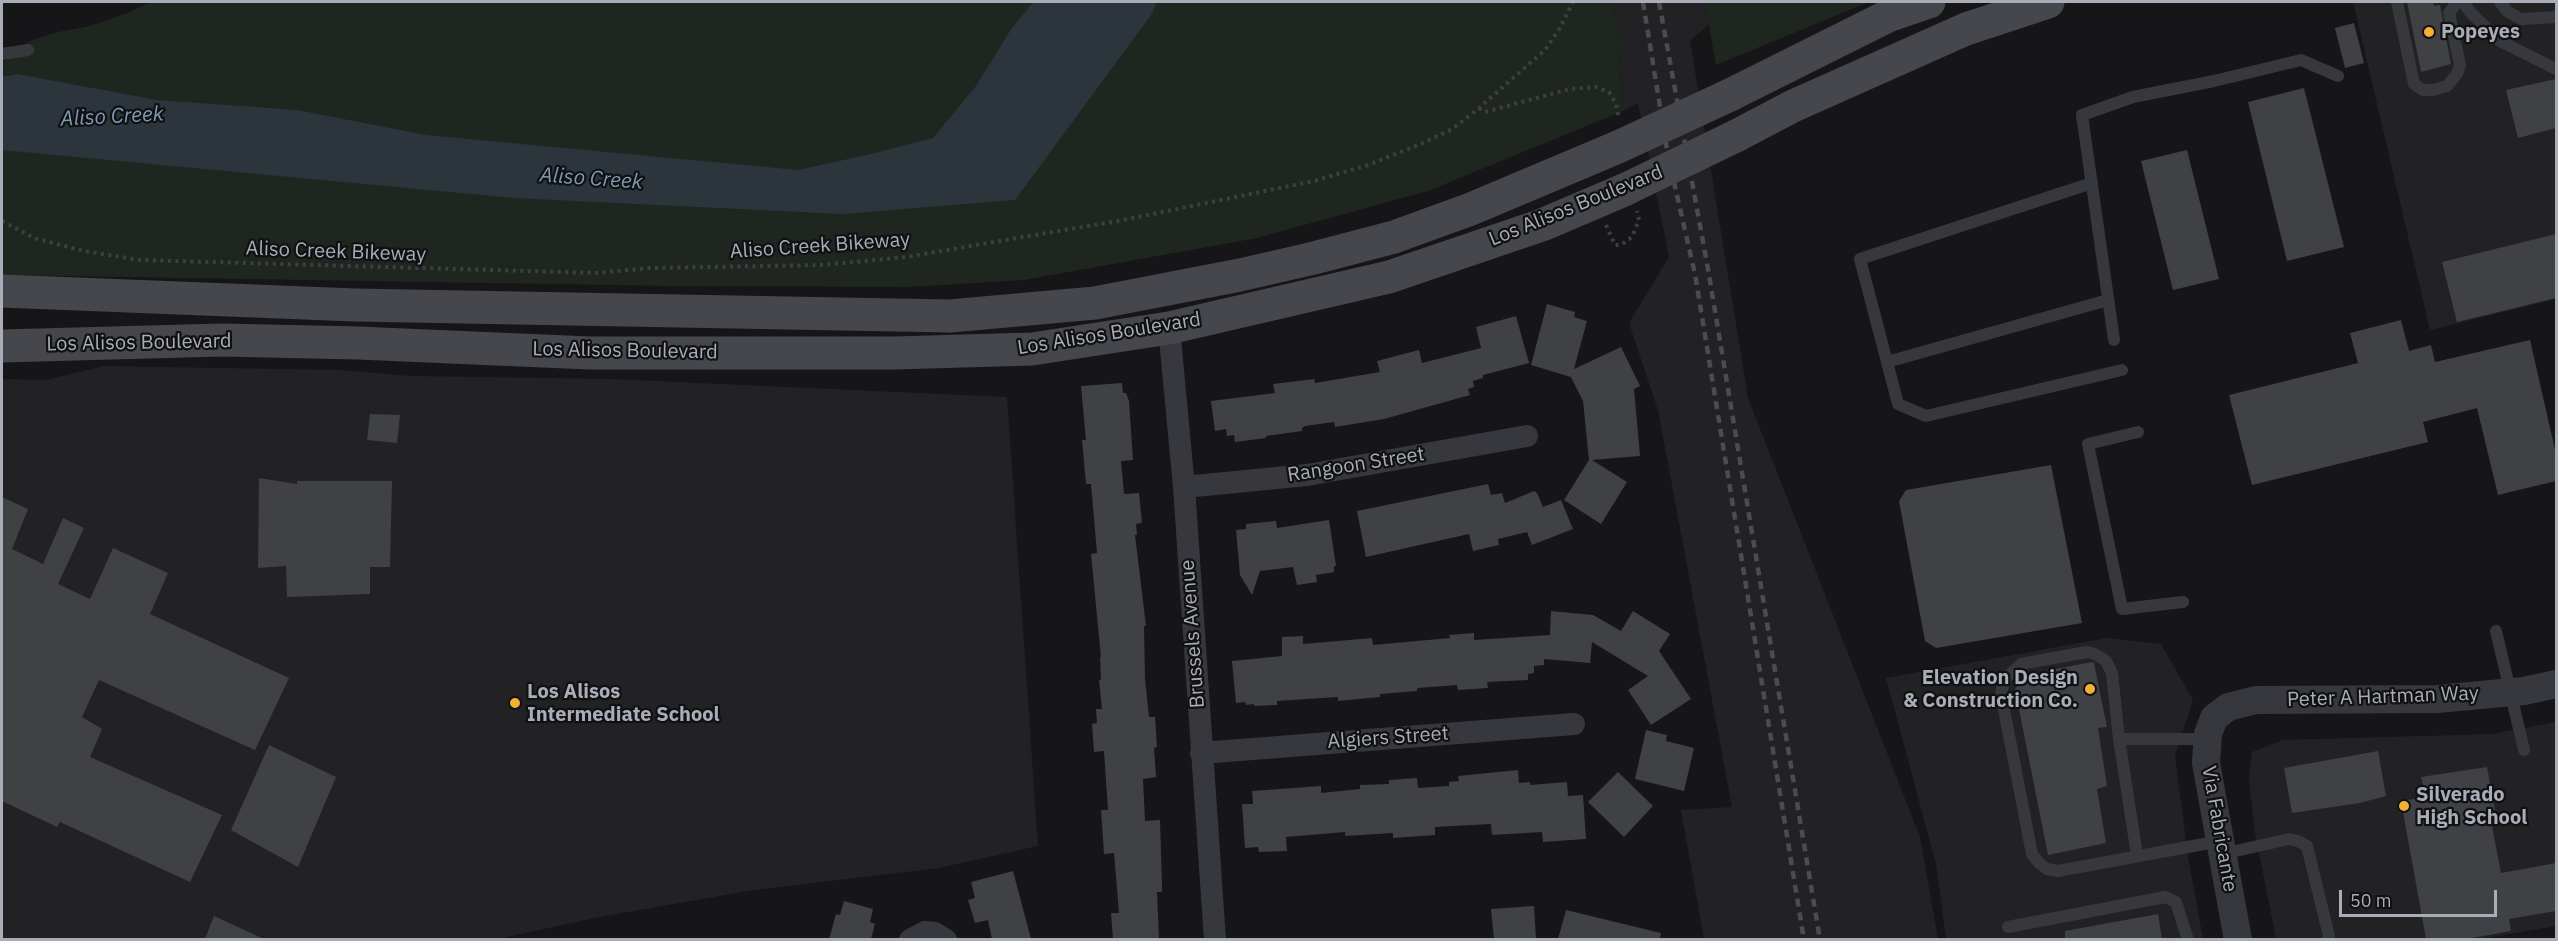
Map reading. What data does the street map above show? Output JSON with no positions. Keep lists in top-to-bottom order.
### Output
{
  "streets": {
    "main road": ["Los Alisos Boulevard"],
    "street": [
      "Rangoon Street",
      "Brussels Avenue",
      "Peter A Hartman Way",
      "Algiers Street",
      "Via Fabricante"
    ],
    "path": ["Aliso Creek Bikeway"]
  },
  "crossings": [
    ["Los Alisos Boulevard", "Brussels Avenue"],
    ["Rangoon Street", "Brussels Avenue"],
    ["Brussels Avenue", "Algiers Street"],
    ["Peter A Hartman Way", "Via Fabricante"]
  ],
  "water": ["Aliso Creek"],
  "places": [
    "Popeyes",
    "Elevation Design & Construction Co.",
    "Los Alisos Intermediate School",
    "Silverado High School"
  ],
  "scale_bar": "50 m"
}
